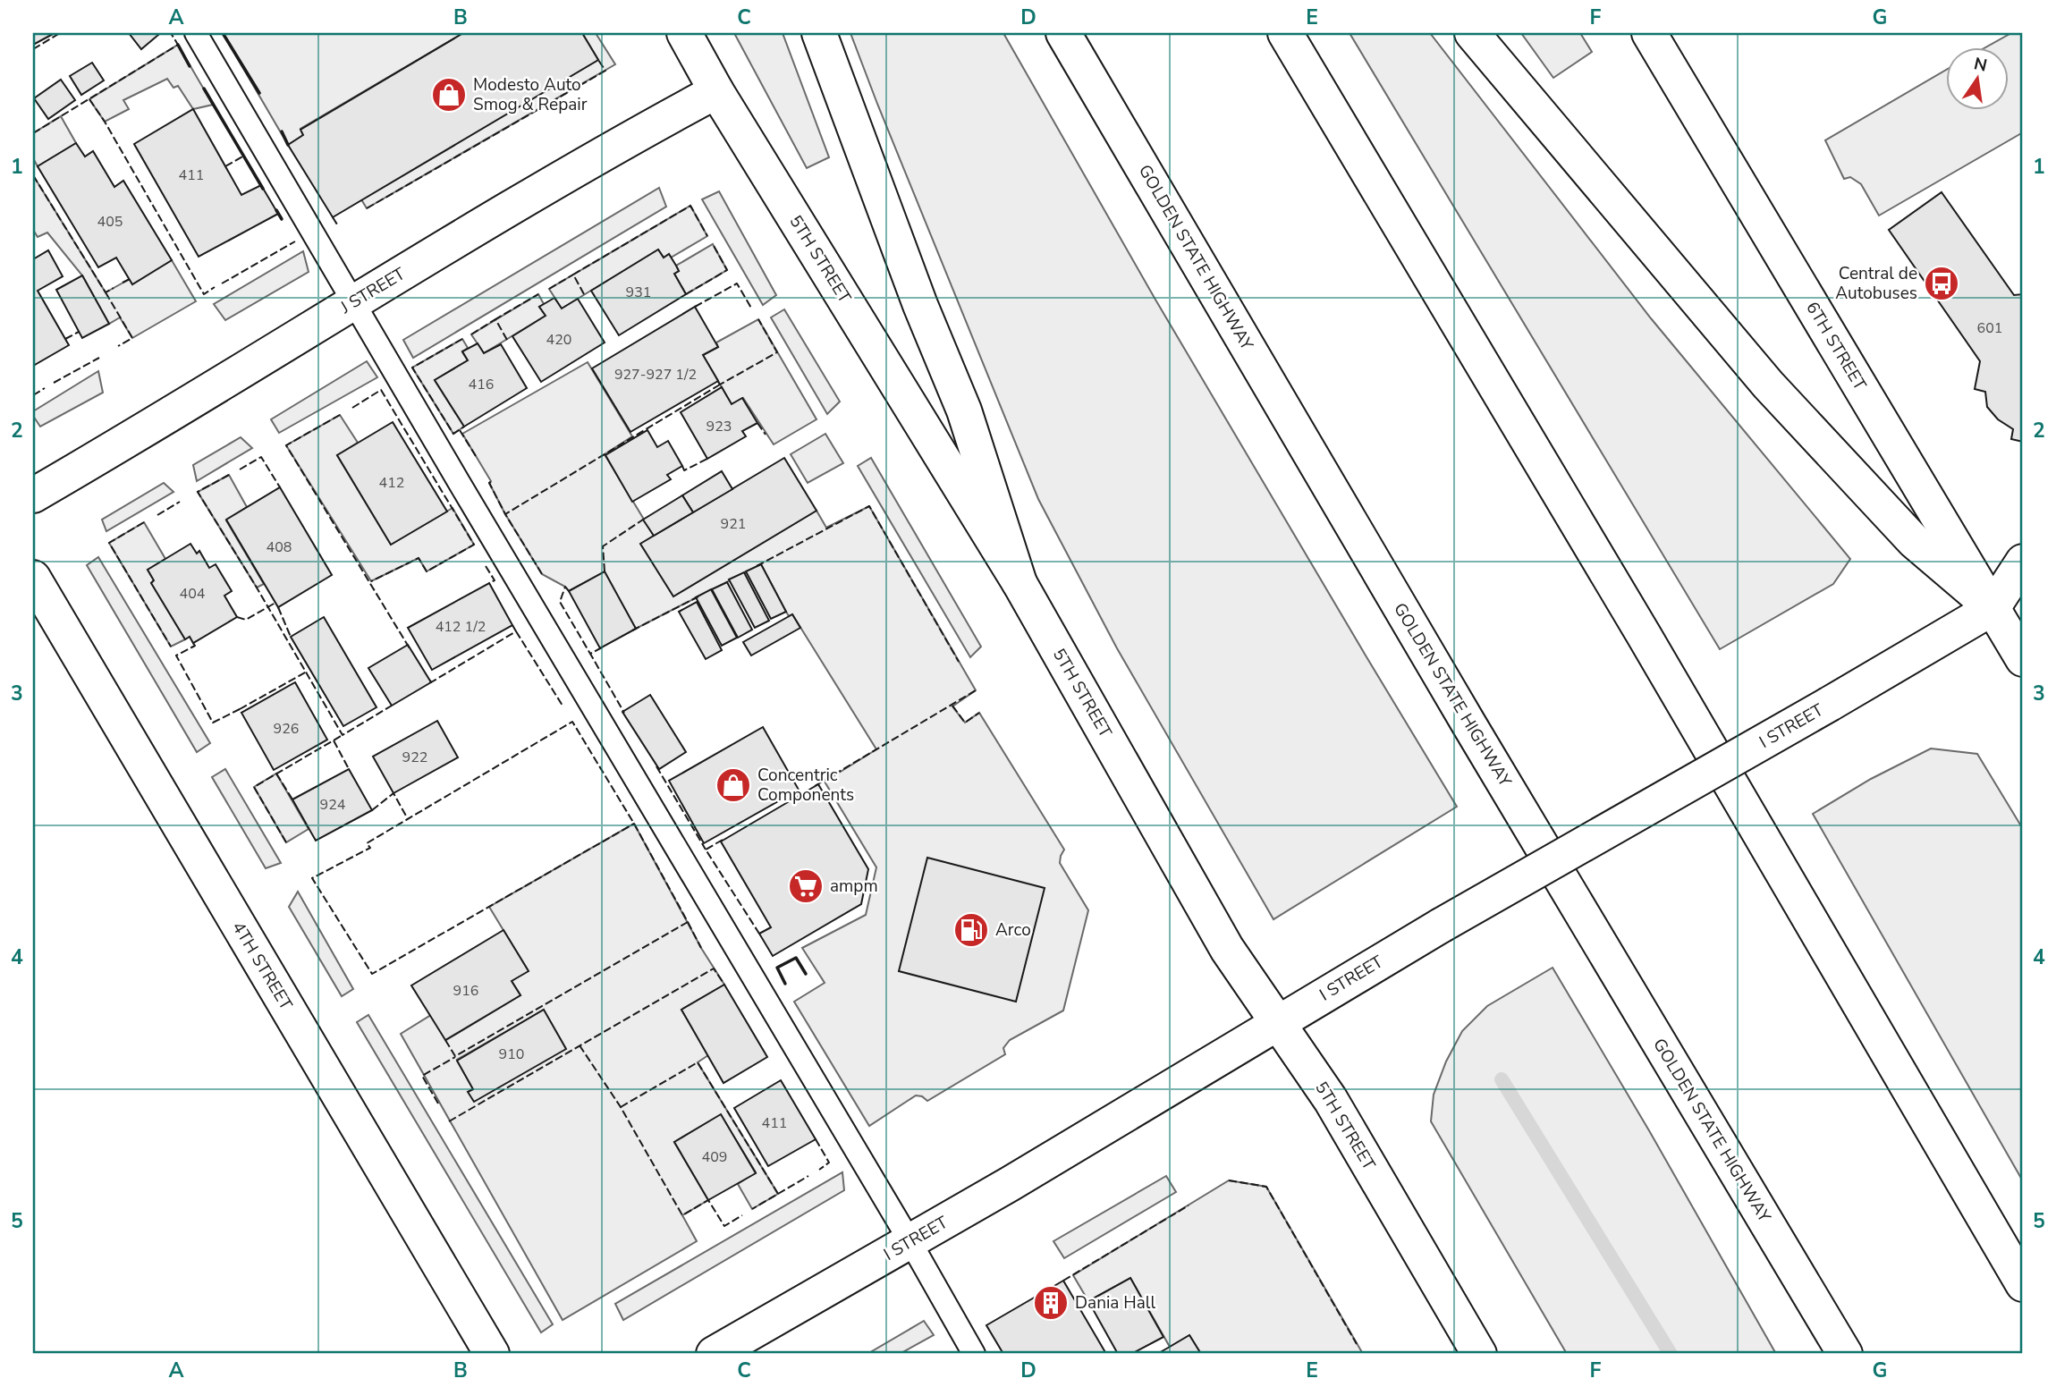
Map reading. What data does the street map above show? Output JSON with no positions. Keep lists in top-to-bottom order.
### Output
{
  "streets": {
    "main road": [
      "GOLDEN STATE HIGHWAY",
      "5TH STREET",
      "J STREET",
      "6TH STREET",
      "I STREET",
      "4TH STREET"
    ]
  },
  "crossings": [
    ["5TH STREET", "J STREET"],
    ["5TH STREET", "I STREET"],
    ["6TH STREET", "I STREET"]
  ],
  "places": {
    "shop": ["Modesto Auto Smog & Repair", "Concentric Components"],
    "bus stop": ["Central de Autobuses"],
    "supermarket": ["ampm"],
    "fuel station": ["Arco"],
    "building": ["Dania Hall"]
  },
  "house_numbers": [
    "411",
    "405",
    "931",
    "601",
    "420",
    "927-927 1/2",
    "416",
    "923",
    "412",
    "921",
    "408",
    "404",
    "412 1/2",
    "926",
    "922",
    "924",
    "916",
    "910",
    "411",
    "409"
  ],
  "north": "top",
  "grid": {
    "columns": [
      "A",
      "B",
      "C",
      "D",
      "E",
      "F",
      "G"
    ],
    "rows": [
      "1",
      "2",
      "3",
      "4",
      "5"
    ]
  }
}
